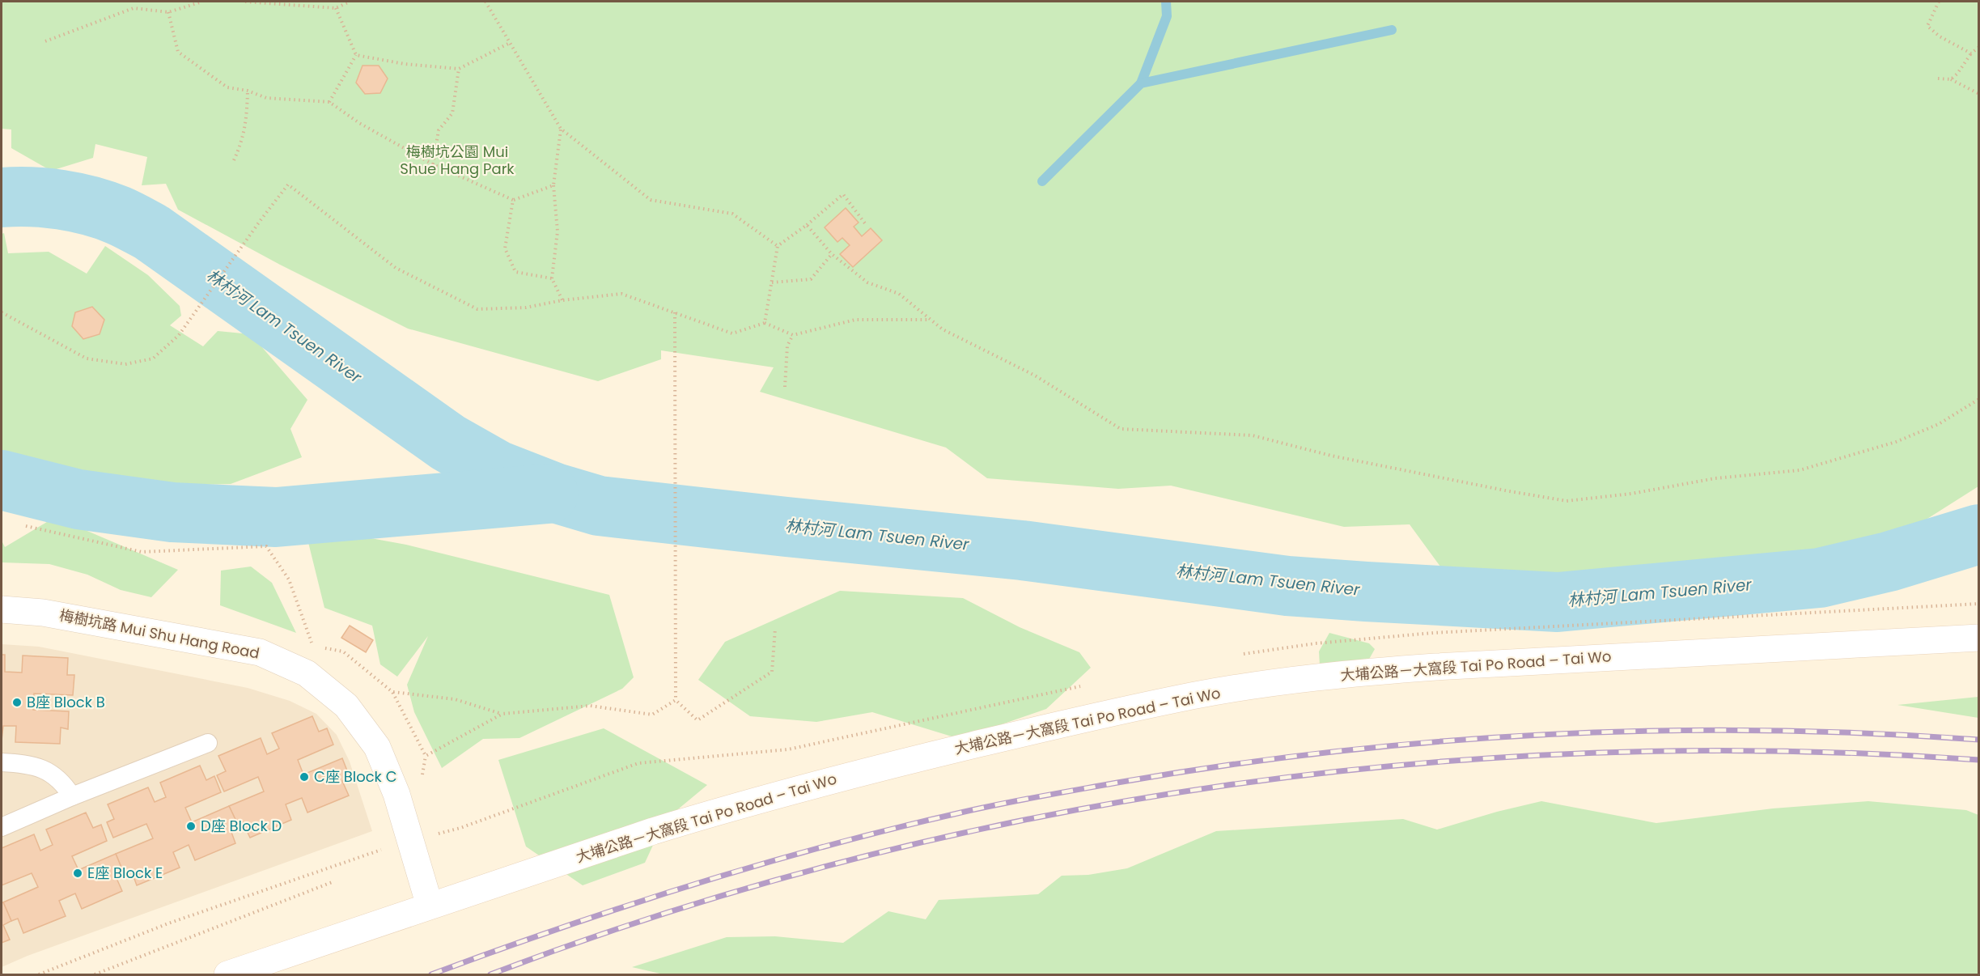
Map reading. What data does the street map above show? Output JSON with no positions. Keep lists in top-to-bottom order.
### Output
{
  "streets": {
    "main road": ["梅樹坑路 Mui Shu Hang Road", "大埔公路－大窩段 Tai Po Road – Tai Wo"]
  },
  "crossings": [
    ["梅樹坑路 Mui Shu Hang Road", "大埔公路－大窩段 Tai Po Road – Tai Wo"]
  ],
  "water": ["林村河 Lam Tsuen River"],
  "parks": ["梅樹坑公園 Mui Shue Hang Park"],
  "places": [
    "B座 Block B",
    "C座 Block C",
    "D座 Block D",
    "E座 Block E"
  ]
}
